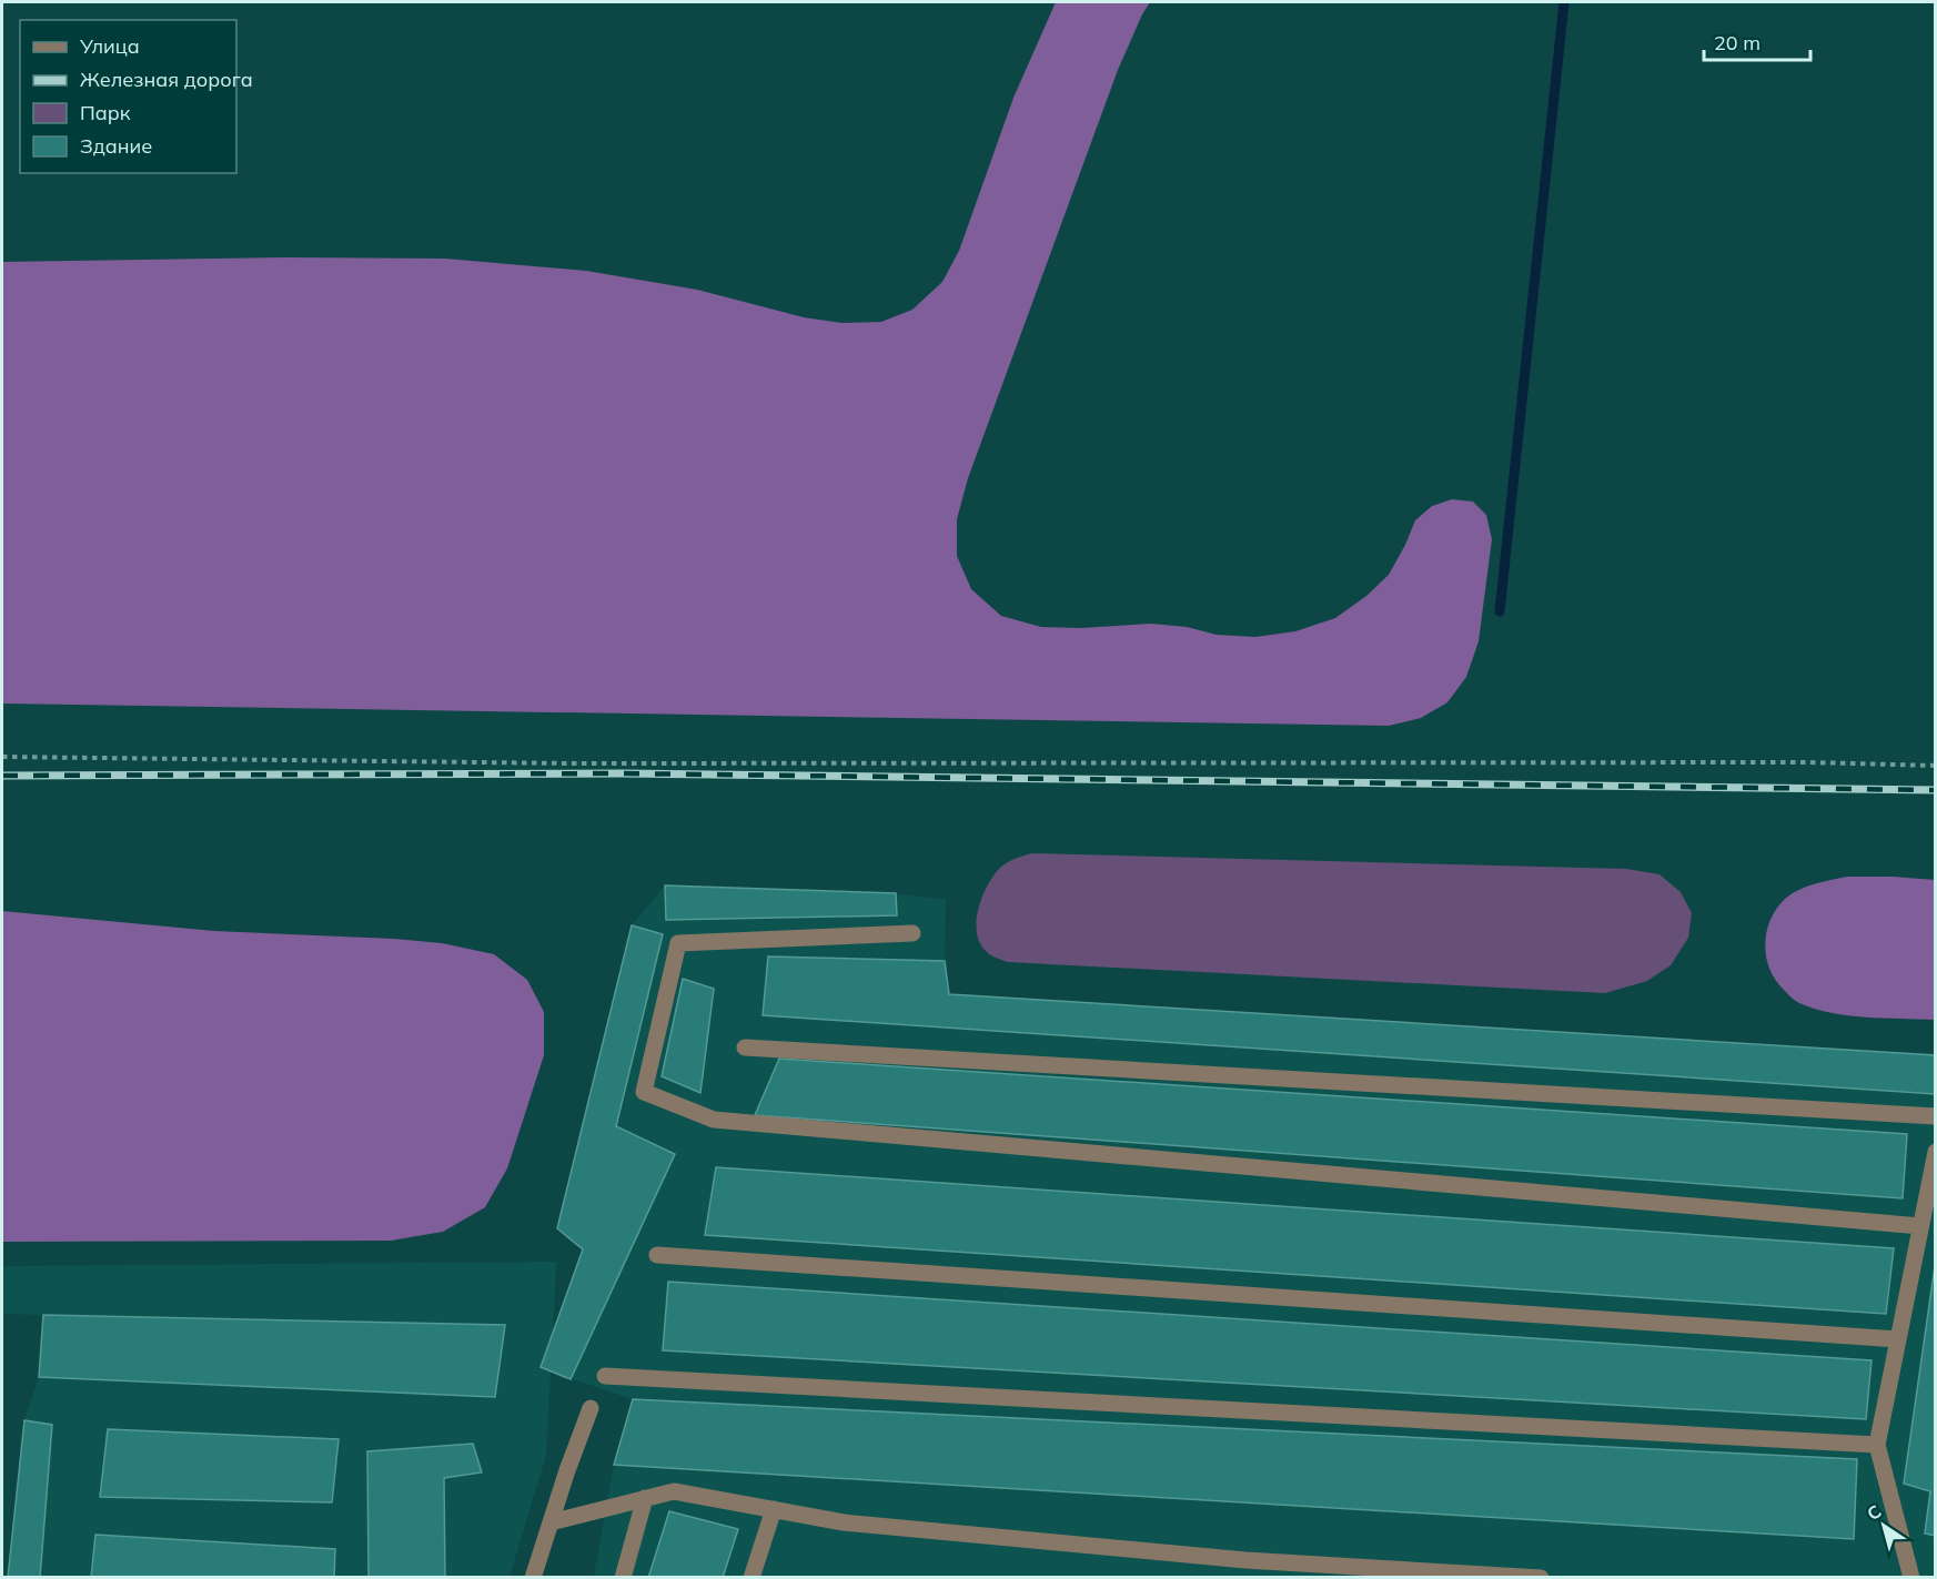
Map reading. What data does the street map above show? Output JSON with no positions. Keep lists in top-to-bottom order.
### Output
{
  "legend": [
    "Улица",
    "Железная дорога",
    "Парк",
    "Здание"
  ],
  "scale_bar": "20 m",
  "north": "top left"
}
